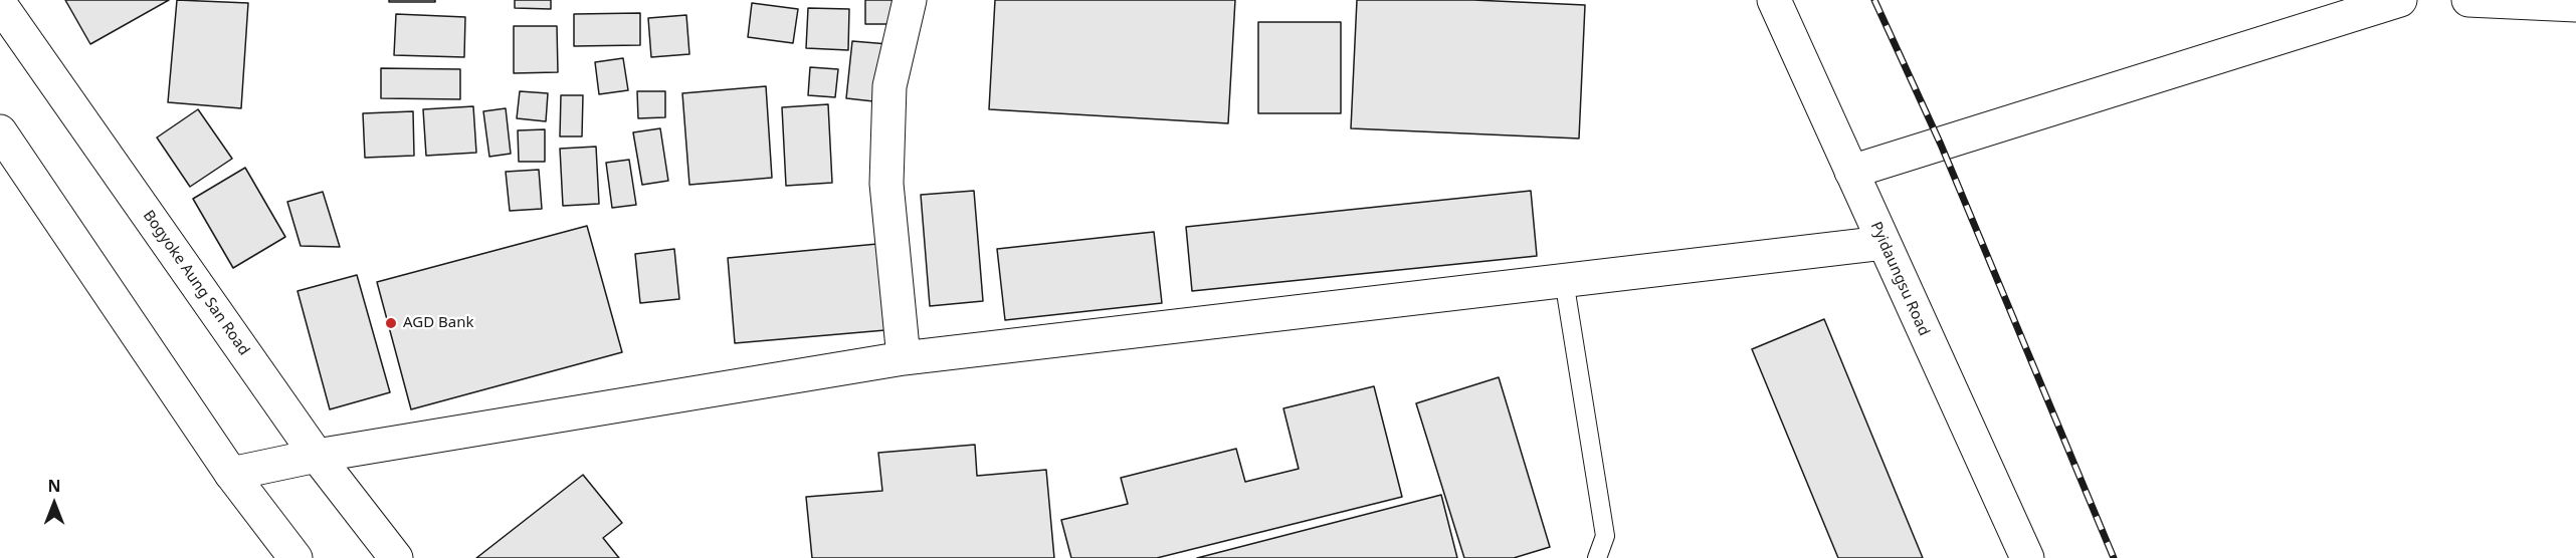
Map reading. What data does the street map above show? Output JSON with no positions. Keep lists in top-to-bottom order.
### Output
{
  "streets": {
    "main road": ["Pyidaungsu Road", "Bogyoke Aung San Road"]
  },
  "places": ["AGD Bank"],
  "north": "top"
}
